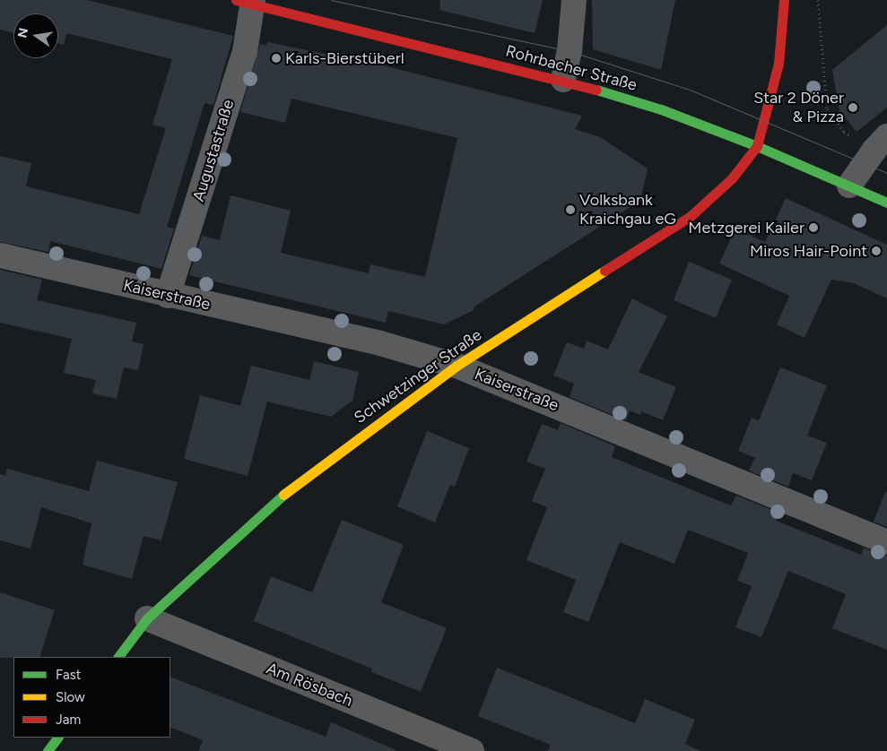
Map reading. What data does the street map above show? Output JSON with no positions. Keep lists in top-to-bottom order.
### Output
{
  "streets": {
    "main road": ["Rohrbacher Straße", "Schwetzinger Straße"],
    "street": ["Augustastraße", "Kaiserstraße", "Am Rösbach"]
  },
  "crossings": [
    ["Rohrbacher Straße", "Augustastraße"],
    ["Rohrbacher Straße", "Schwetzinger Straße"],
    ["Augustastraße", "Kaiserstraße"],
    ["Kaiserstraße", "Schwetzinger Straße"],
    ["Schwetzinger Straße", "Am Rösbach"]
  ],
  "places": [
    "Karls-Bierstüberl",
    "Star 2 Döner & Pizza",
    "Volksbank Kraichgau eG",
    "Metzgerei Kailer",
    "Miros Hair-Point"
  ],
  "legend": ["Fast", "Slow", "Jam"],
  "north": "left"
}
